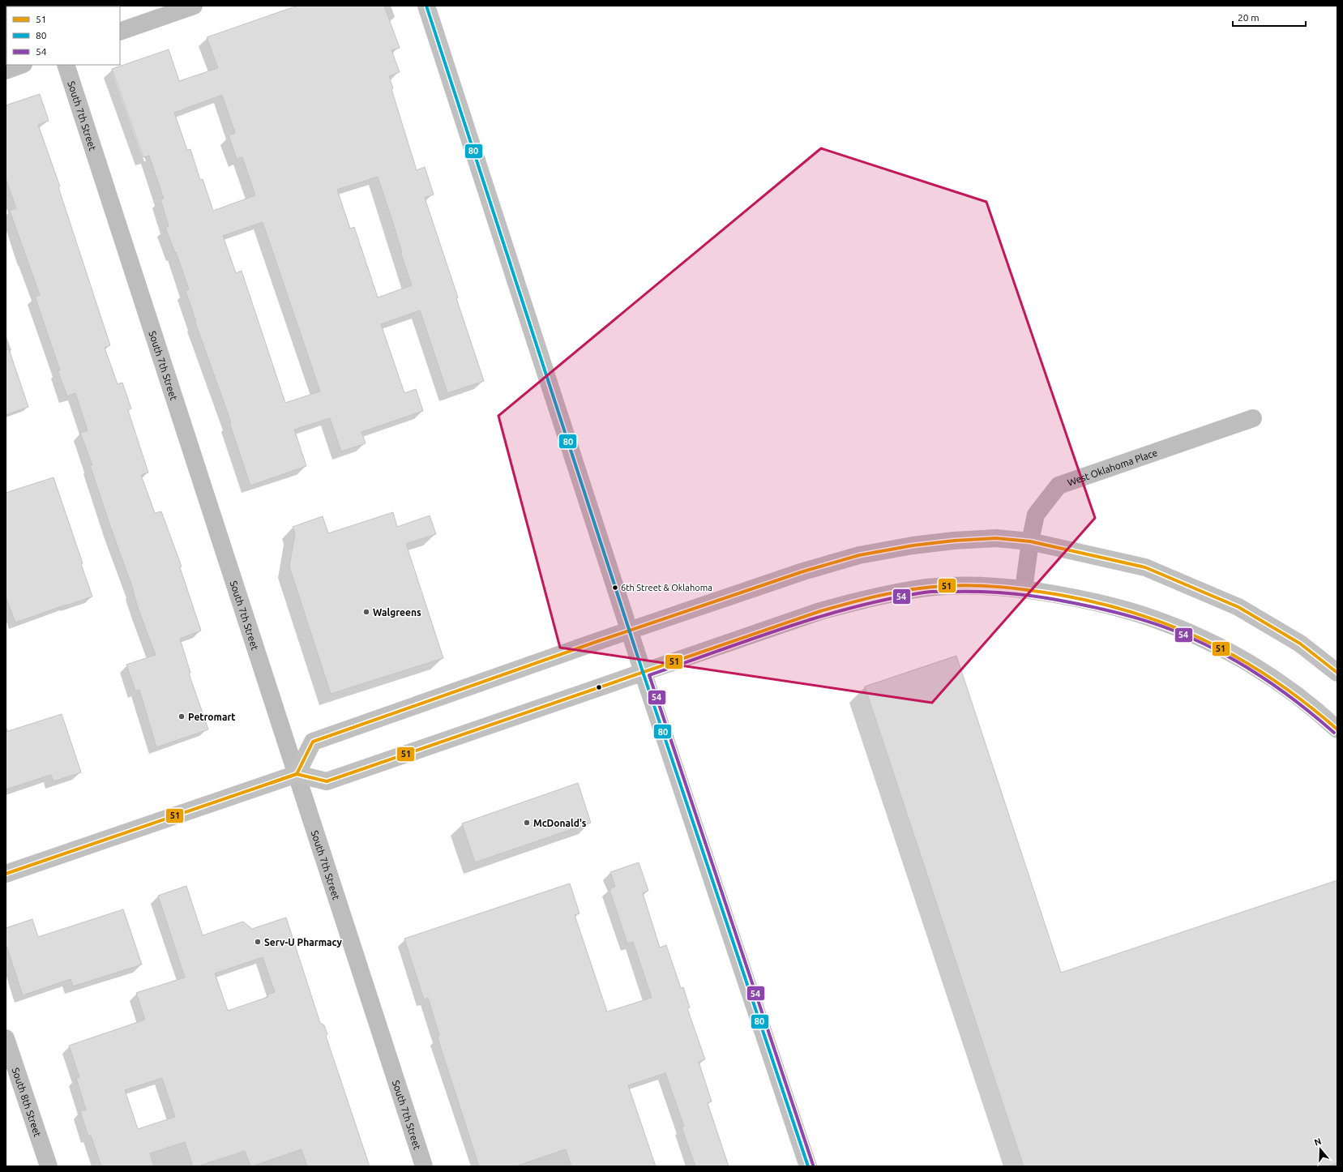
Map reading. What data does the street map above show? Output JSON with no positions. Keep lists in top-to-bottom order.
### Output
{
  "streets": {
    "street": ["South 7th Street", "West Oklahoma Place", "South 8th Street"]
  },
  "places": [
    "6th Street & Oklahoma",
    "Walgreens",
    "Petromart",
    "McDonald's",
    "Serv-U Pharmacy"
  ],
  "lines": ["transit line 80", "transit line 51", "transit line 54"],
  "legend": ["51", "80", "54"],
  "scale_bar": "20 m",
  "north": "top"
}
